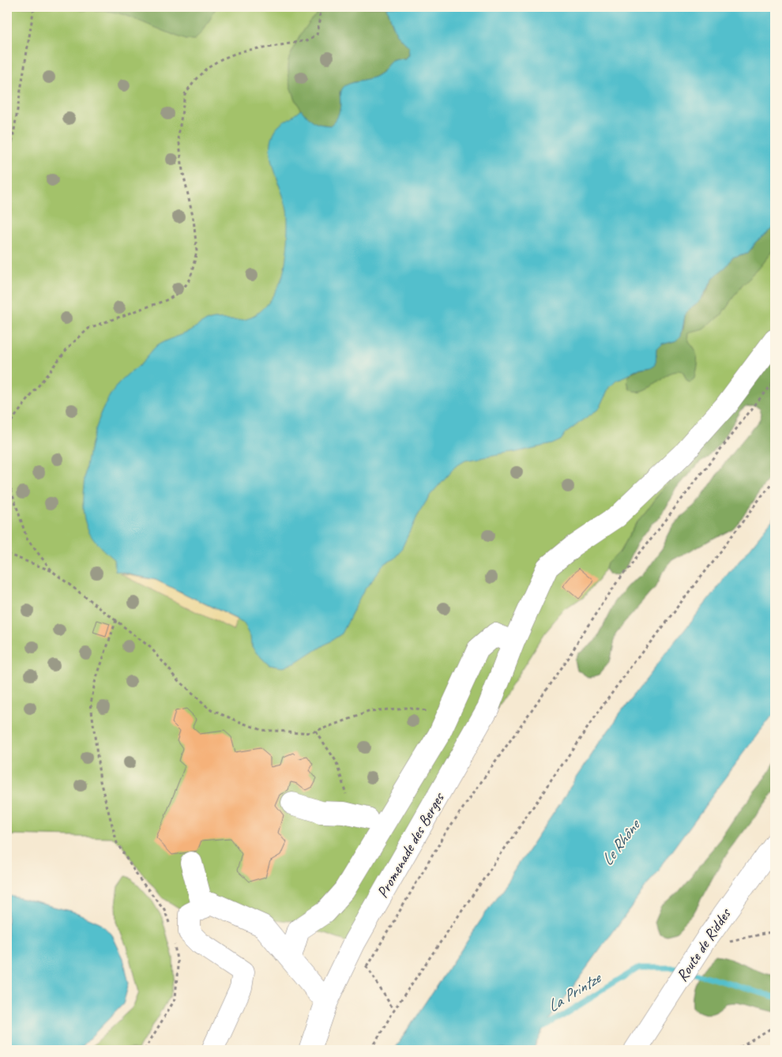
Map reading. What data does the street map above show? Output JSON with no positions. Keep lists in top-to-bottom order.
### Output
{
  "streets": {
    "street": ["Promenade des Berges", "Route de Riddes"]
  },
  "water": ["Le Rhône", "La Printze"]
}
